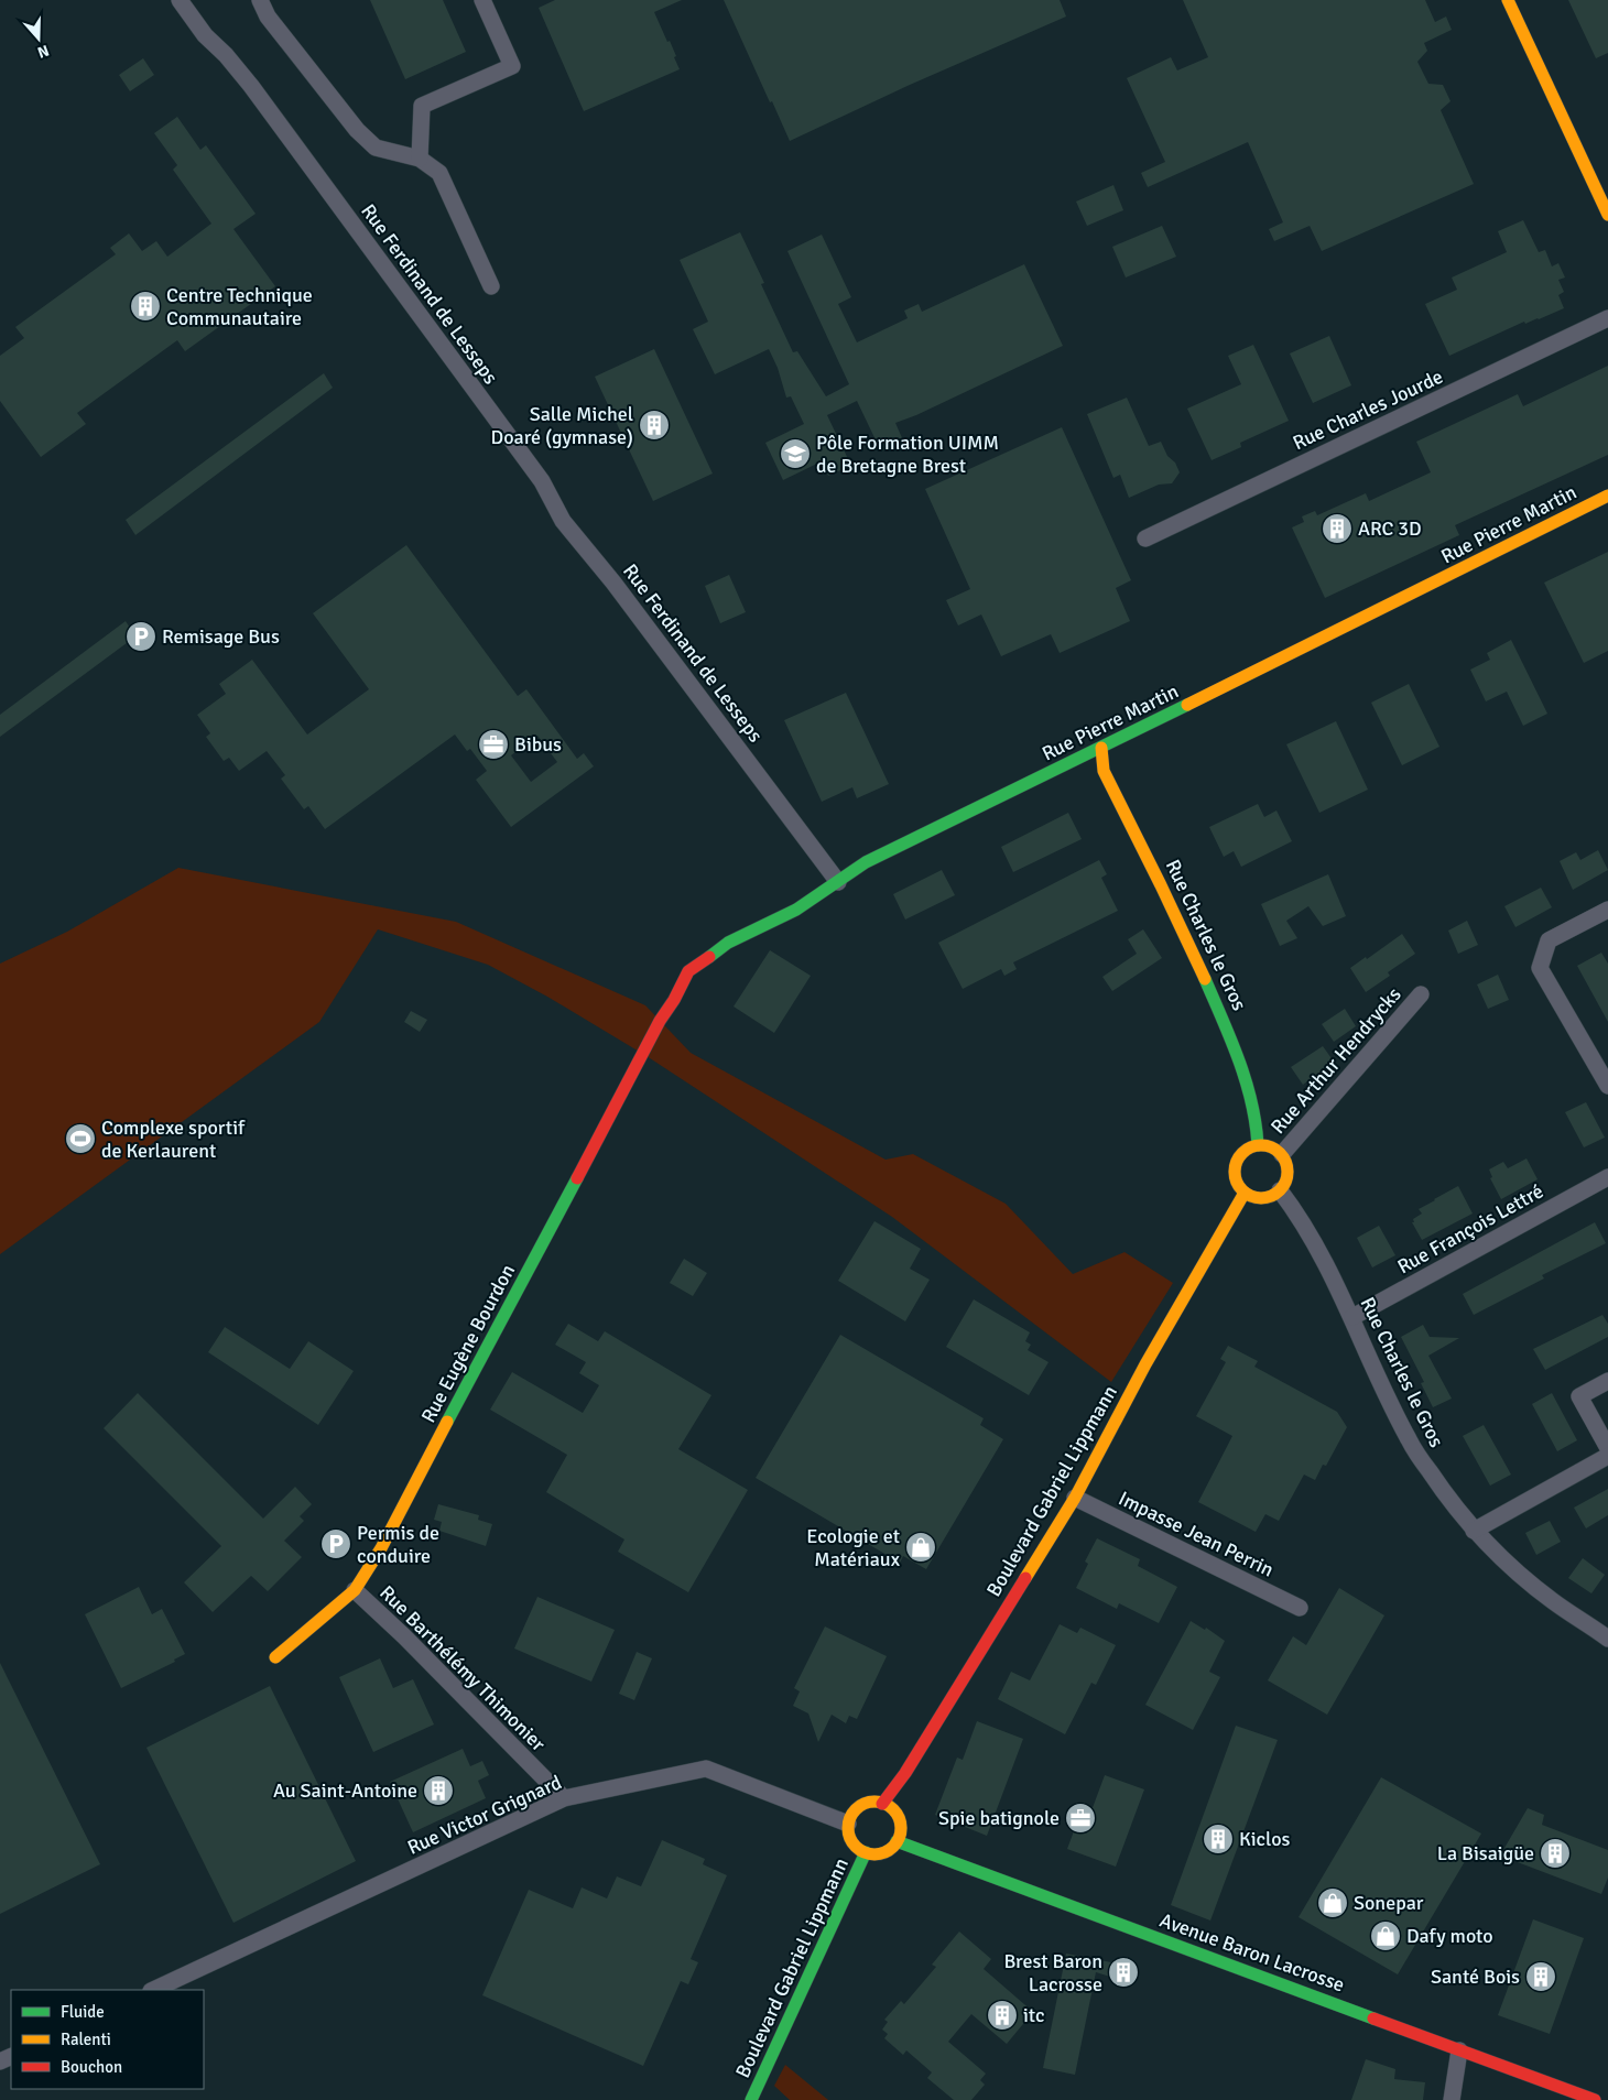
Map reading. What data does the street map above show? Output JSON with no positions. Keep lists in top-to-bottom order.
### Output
{
  "streets": {
    "street": [
      "Rue Ferdinand de Lesseps",
      "Rue Charles Jourde",
      "Rue Pierre Martin",
      "Rue Charles le Gros",
      "Rue Arthur Hendrycks",
      "Rue François Lettré",
      "Rue Eugène Bourdon",
      "Boulevard Gabriel Lippmann",
      "Impasse Jean Perrin",
      "Rue Barthélémy Thimonier",
      "Rue Victor Grignard",
      "Avenue Baron Lacrosse"
    ]
  },
  "crossings": [
    ["Rue Ferdinand de Lesseps", "Rue Pierre Martin"],
    ["Rue Pierre Martin", "Rue Charles le Gros"],
    ["Rue Pierre Martin", "Rue Eugène Bourdon"],
    ["Rue Charles le Gros", "Rue Arthur Hendrycks"],
    ["Rue Charles le Gros", "Rue François Lettré"],
    ["Rue Charles le Gros", "Boulevard Gabriel Lippmann"],
    ["Rue Arthur Hendrycks", "Boulevard Gabriel Lippmann"],
    ["Rue Eugène Bourdon", "Rue Barthélémy Thimonier"],
    ["Boulevard Gabriel Lippmann", "Impasse Jean Perrin"],
    ["Boulevard Gabriel Lippmann", "Rue Victor Grignard"],
    ["Boulevard Gabriel Lippmann", "Avenue Baron Lacrosse"],
    ["Rue Barthélémy Thimonier", "Rue Victor Grignard"],
    ["Rue Victor Grignard", "Avenue Baron Lacrosse"]
  ],
  "places": {
    "building": [
      "Centre Technique Communautaire",
      "Salle Michel Doaré (gymnase)",
      "ARC 3D",
      "Au Saint-Antoine",
      "Kiclos",
      "La Bisaigüe",
      "Brest Baron Lacrosse",
      "Santé Bois",
      "itc"
    ],
    "school or university": ["Pôle Formation UIMM de Bretagne Brest"],
    "parking": ["Remisage Bus", "Permis de conduire"],
    "office": ["Bibus", "Spie batignole"],
    "sports": ["Complexe sportif de Kerlaurent"],
    "shop": ["Ecologie et Matériaux", "Sonepar", "Dafy moto"]
  },
  "legend": ["Fluide", "Ralenti", "Bouchon"],
  "north": "bottom"
}
